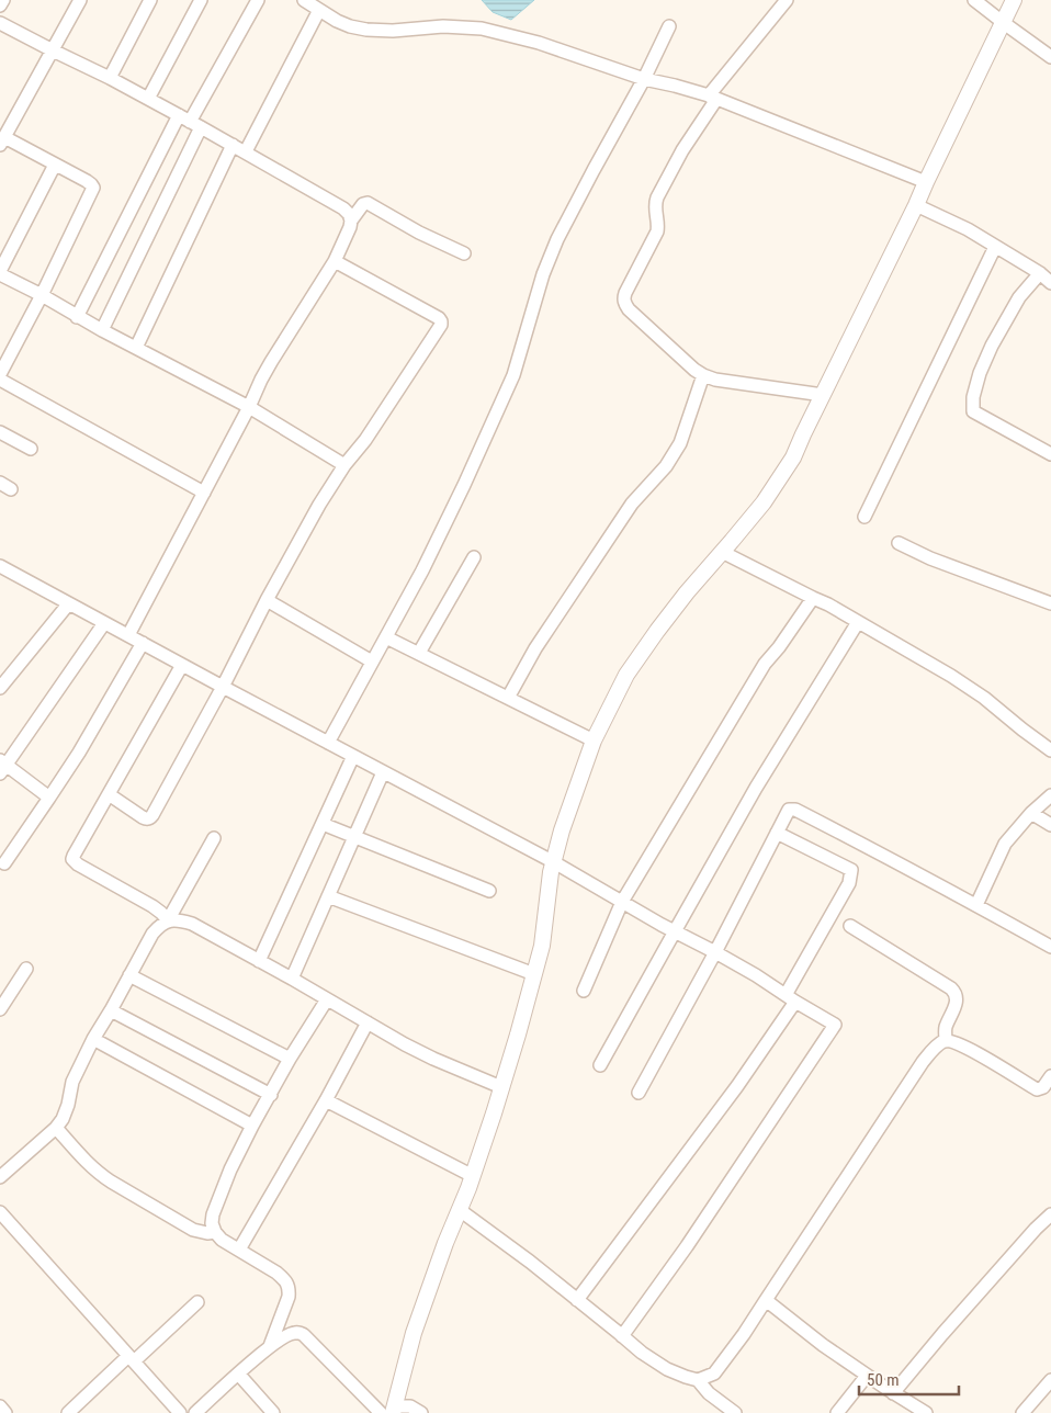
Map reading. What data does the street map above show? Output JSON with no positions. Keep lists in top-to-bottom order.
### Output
{
  "scale_bar": "50 m"
}
